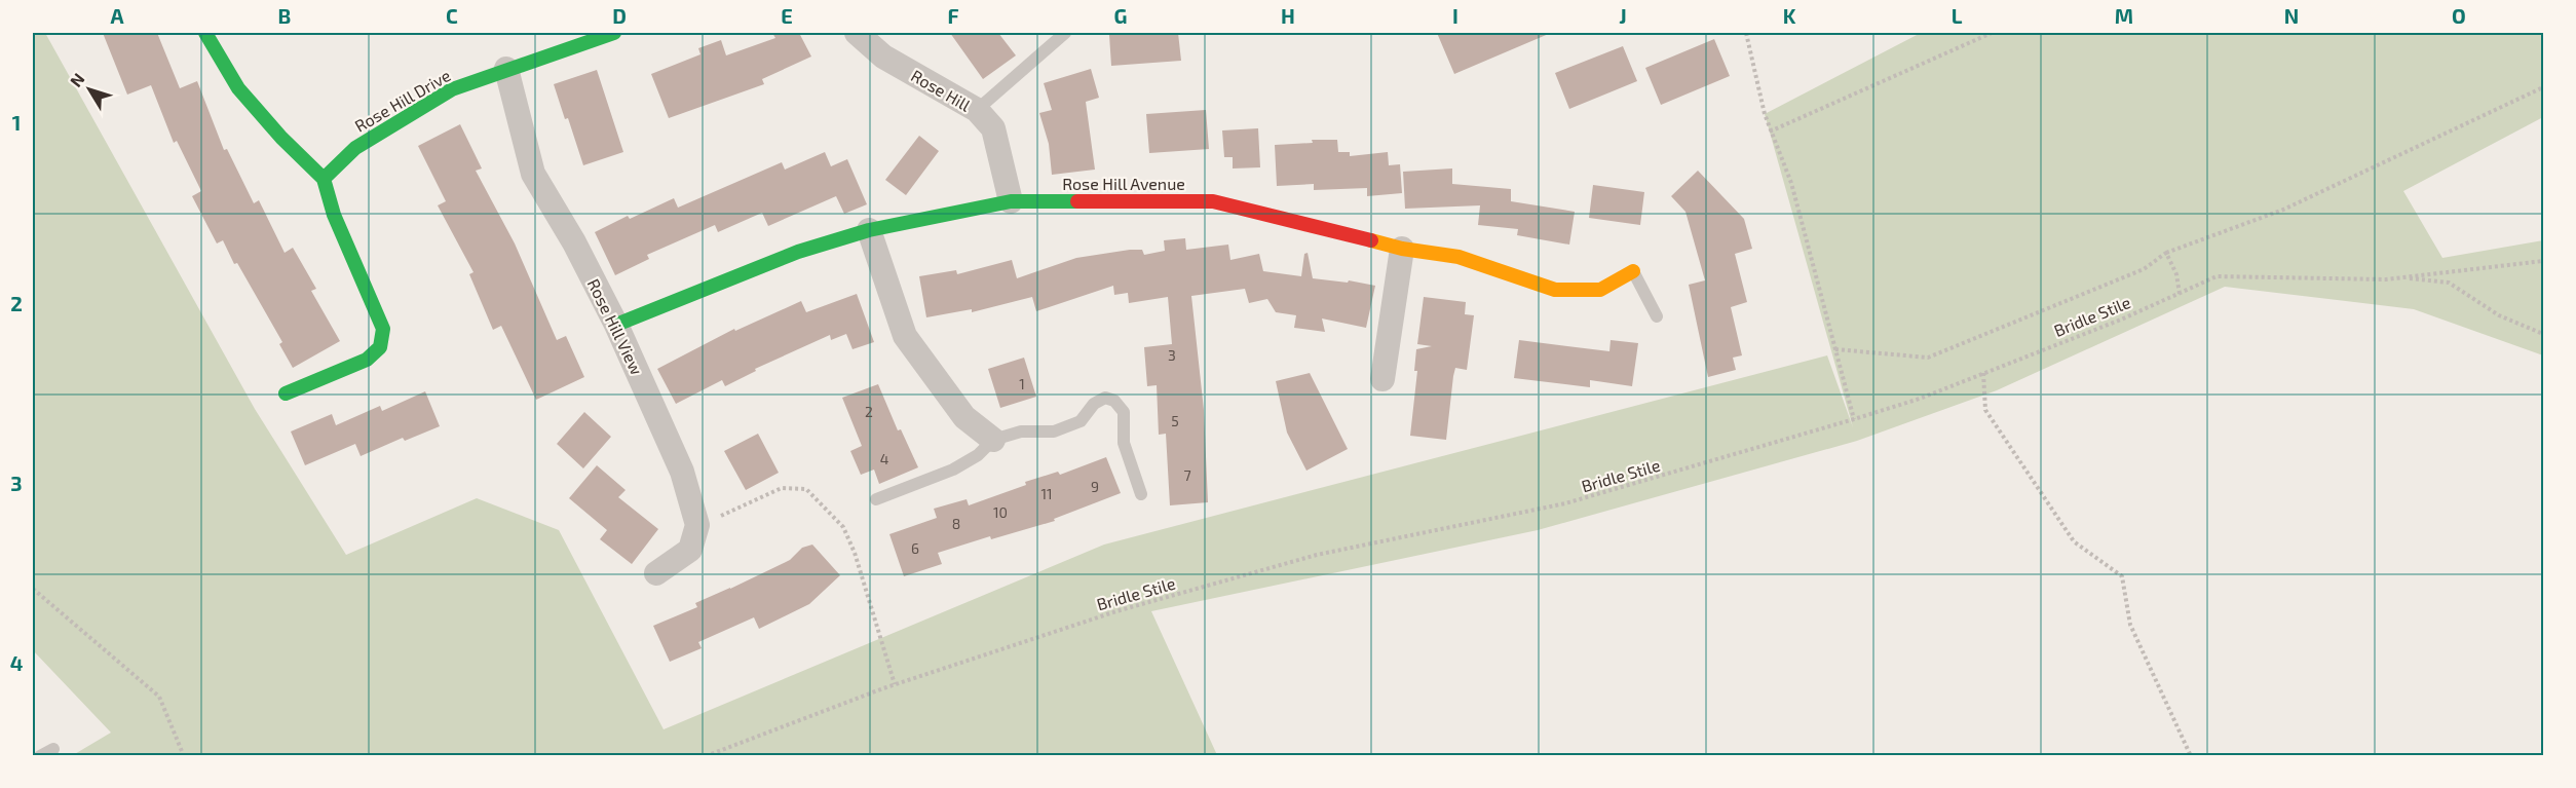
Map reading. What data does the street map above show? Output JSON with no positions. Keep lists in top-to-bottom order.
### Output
{
  "streets": {
    "street": [
      "Rose Hill",
      "Rose Hill Drive",
      "Rose Hill Avenue",
      "Rose Hill View"
    ],
    "path": ["Bridle Stile"]
  },
  "crossings": [
    ["Rose Hill", "Rose Hill Avenue"],
    ["Rose Hill Drive", "Rose Hill View"],
    ["Rose Hill Avenue", "Rose Hill View"]
  ],
  "house_numbers": [
    "3",
    "1",
    "2",
    "5",
    "4",
    "7",
    "9",
    "11",
    "10",
    "8",
    "6"
  ],
  "north": "top left",
  "grid": {
    "columns": [
      "A",
      "B",
      "C",
      "D",
      "E",
      "F",
      "G",
      "H",
      "I",
      "J",
      "K",
      "L",
      "M",
      "N",
      "O"
    ],
    "rows": [
      "1",
      "2",
      "3",
      "4"
    ]
  }
}
